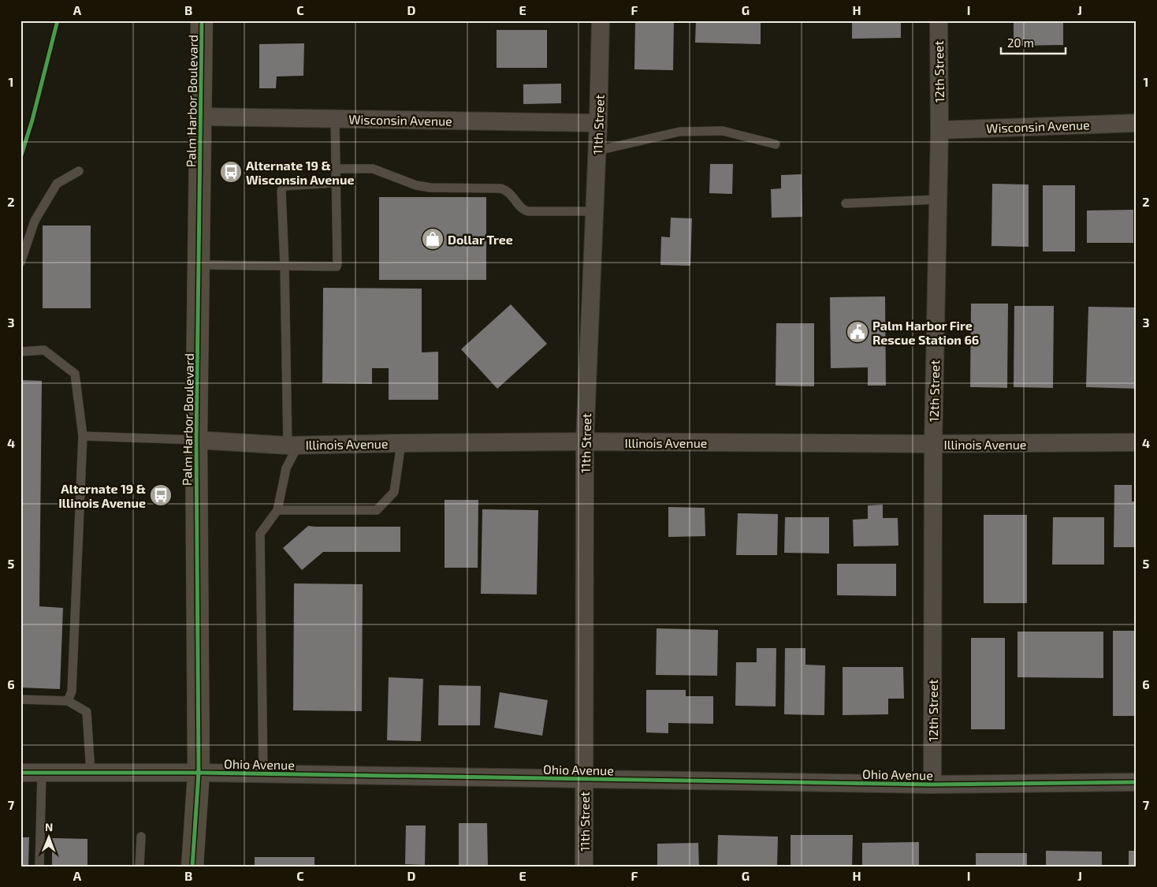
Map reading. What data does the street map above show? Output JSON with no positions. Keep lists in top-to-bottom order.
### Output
{
  "streets": {
    "main road": ["Palm Harbor Boulevard"],
    "street": [
      "12th Street",
      "Wisconsin Avenue",
      "11th Street",
      "Illinois Avenue",
      "Ohio Avenue"
    ]
  },
  "crossings": [
    ["12th Street", "Wisconsin Avenue"],
    ["12th Street", "Illinois Avenue"],
    ["12th Street", "Ohio Avenue"],
    ["Palm Harbor Boulevard", "Wisconsin Avenue"],
    ["Palm Harbor Boulevard", "Illinois Avenue"],
    ["Palm Harbor Boulevard", "Ohio Avenue"],
    ["Wisconsin Avenue", "11th Street"],
    ["11th Street", "Illinois Avenue"],
    ["11th Street", "Ohio Avenue"]
  ],
  "places": {
    "bus stop": ["Alternate 19 & Wisconsin Avenue", "Alternate 19 & Illinois Avenue"],
    "shop": ["Dollar Tree"],
    "public building": ["Palm Harbor Fire Rescue Station 66"]
  },
  "scale_bar": "20 m",
  "north": "top",
  "grid": {
    "columns": [
      "A",
      "B",
      "C",
      "D",
      "E",
      "F",
      "G",
      "H",
      "I",
      "J"
    ],
    "rows": [
      "1",
      "2",
      "3",
      "4",
      "5",
      "6",
      "7"
    ]
  }
}
